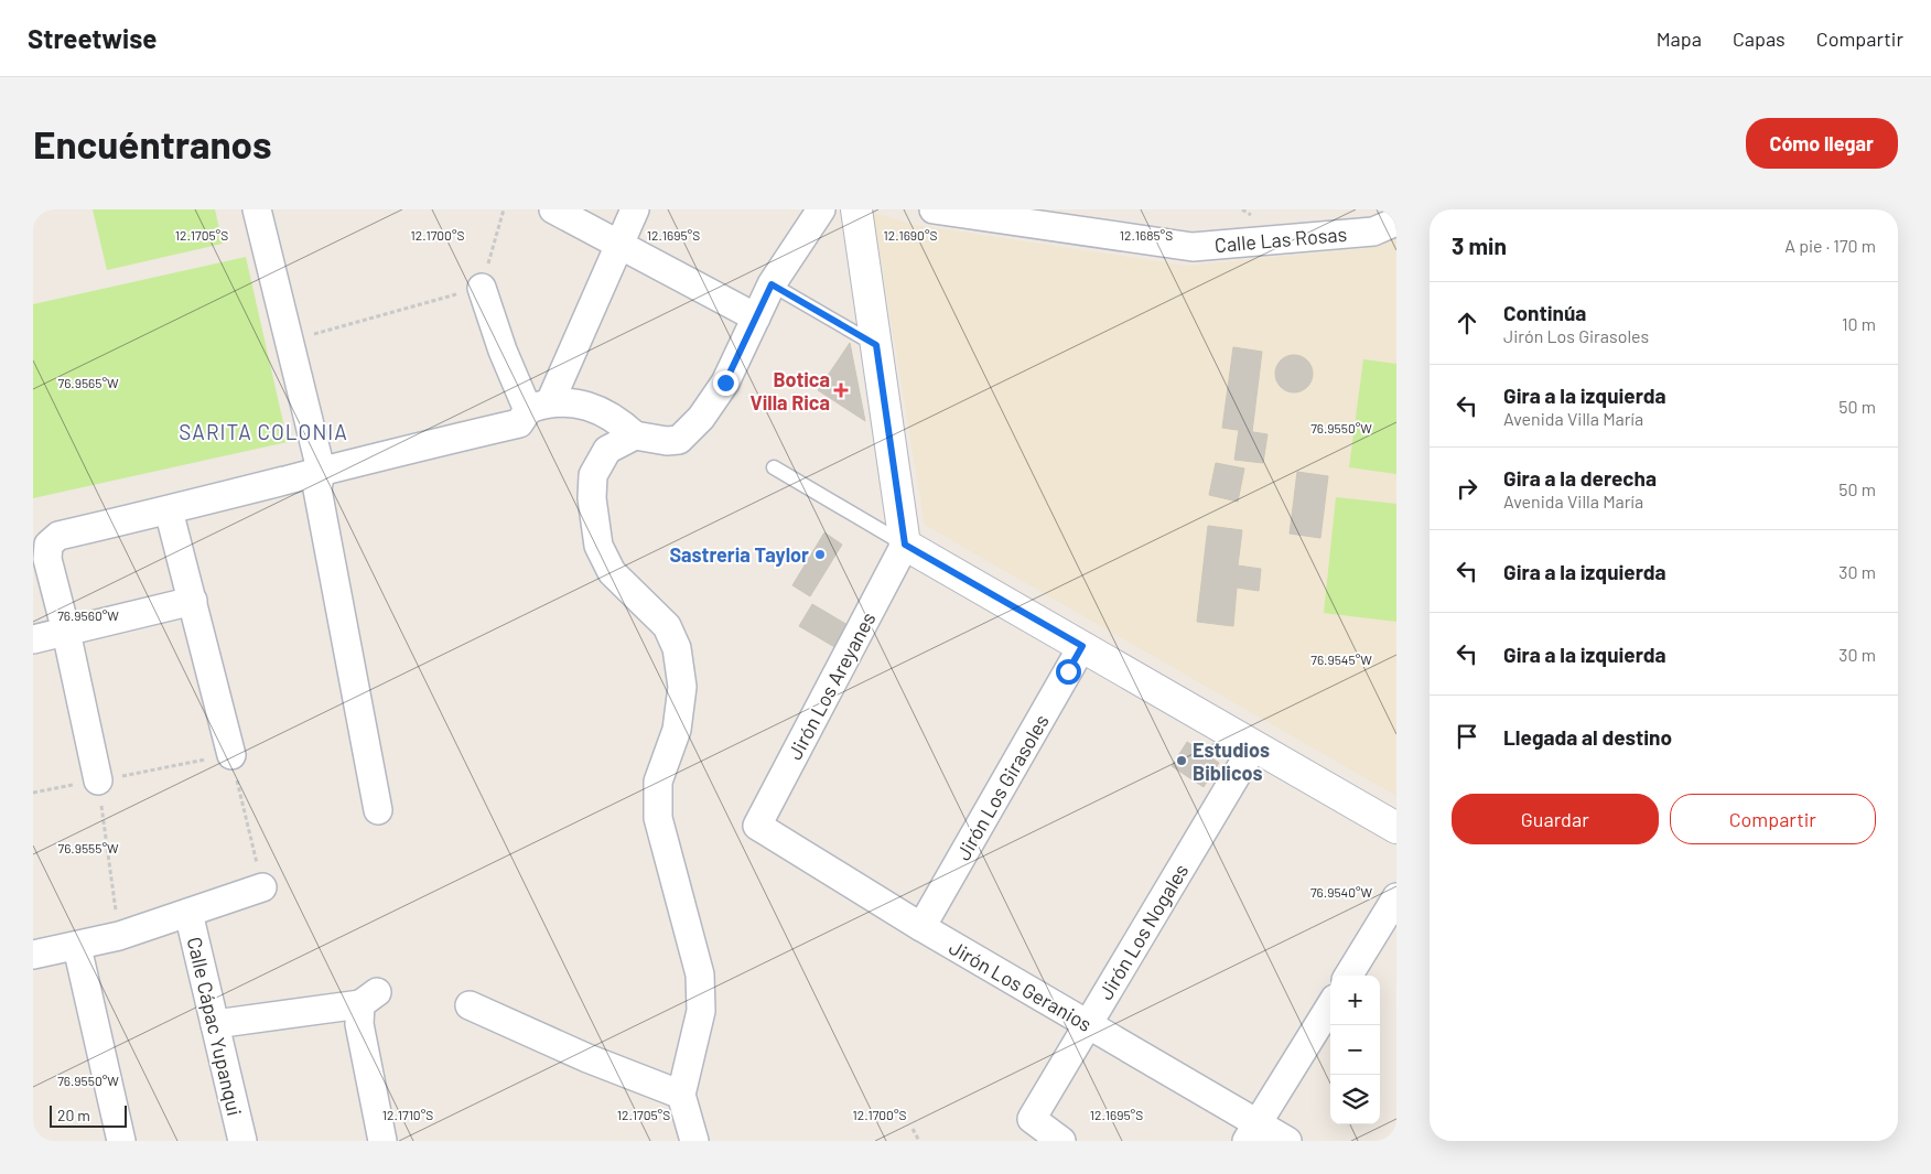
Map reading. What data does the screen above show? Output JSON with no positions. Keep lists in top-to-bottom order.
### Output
{
  "streets": {
    "street": [
      "Calle Las Rosas",
      "Jirón Los Areyanes",
      "Jirón Los Girasoles",
      "Jirón Los Nogales",
      "Jirón Los Geranios",
      "Calle Cápac Yupanqui"
    ]
  },
  "crossings": [
    ["Jirón Los Areyanes", "Jirón Los Geranios"],
    ["Jirón Los Girasoles", "Jirón Los Geranios"],
    ["Jirón Los Nogales", "Jirón Los Geranios"]
  ],
  "districts": ["SARITA COLONIA"],
  "places": {
    "health": ["Botica Villa Rica"],
    "other": ["Sastreria Taylor", "Estudios Biblicos"]
  },
  "scale_bar": "20 m",
  "page": {
    "header": "Streetwise",
    "nav": ["Mapa", "Capas", "Compartir"],
    "buttons": [
      "Cómo llegar",
      ["Guardar", "Compartir"]
    ],
    "title": "Encuéntranos",
    "heading": ["3 min", "A pie · 170 m"],
    "list": [
      ["Continúa", "Jirón Los Girasoles", "10 m"],
      ["Gira a la izquierda", "Avenida Villa María", "50 m"],
      ["Gira a la derecha", "Avenida Villa María", "50 m"],
      ["Gira a la izquierda", "30 m"],
      ["Gira a la izquierda", "30 m"],
      "Llegada al destino"
    ],
    "map_buttons": ["+", "−"],
    "scale": "20 m"
  },
  "coordinates": [
    "12.1705°S",
    "12.1700°S",
    "12.1695°S",
    "12.1690°S",
    "12.1685°S",
    "76.9565°W",
    "76.9550°W",
    "76.9560°W",
    "76.9545°W",
    "76.9555°W",
    "76.9540°W",
    "12.1710°S"
  ]
}
